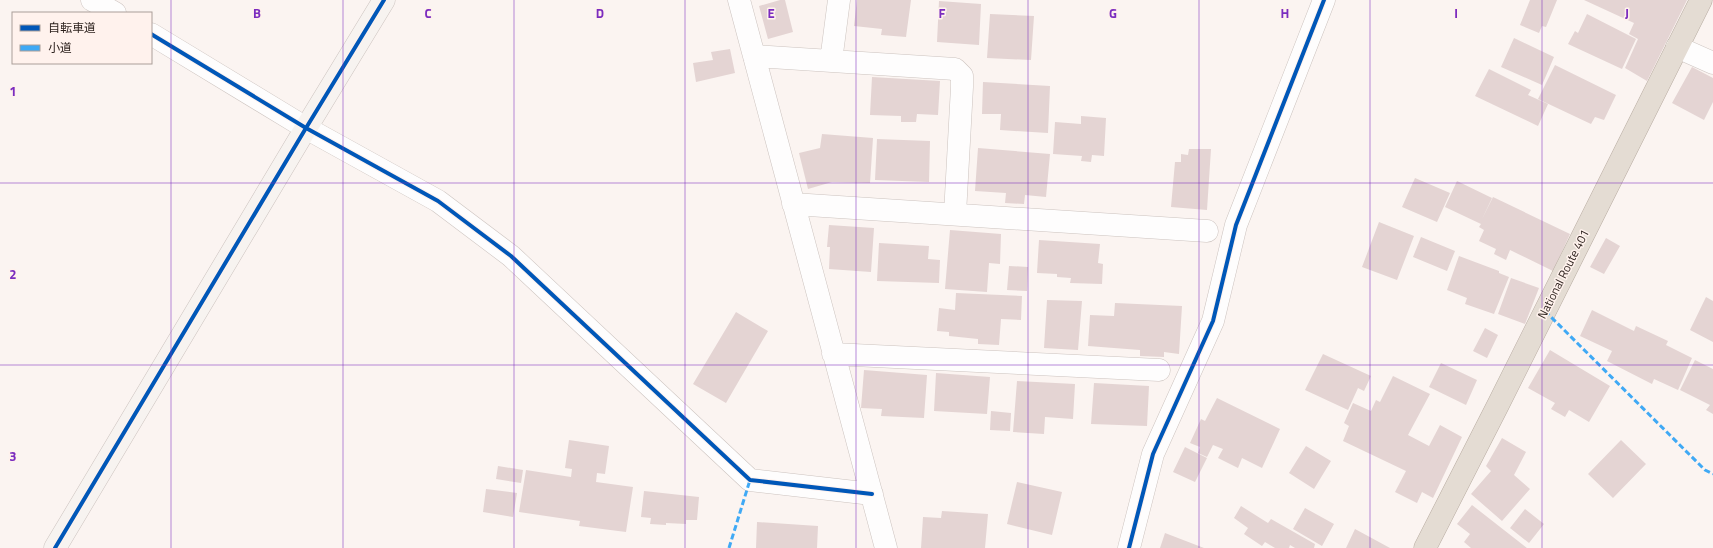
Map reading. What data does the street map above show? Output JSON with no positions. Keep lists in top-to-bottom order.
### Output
{
  "streets": {
    "highway": ["National Route 401"]
  },
  "legend": ["自転車道", "小道"],
  "grid": {
    "columns": [
      "B",
      "C",
      "D",
      "E",
      "F",
      "G",
      "H",
      "I",
      "J"
    ],
    "rows": ["1", "2", "3"]
  }
}
